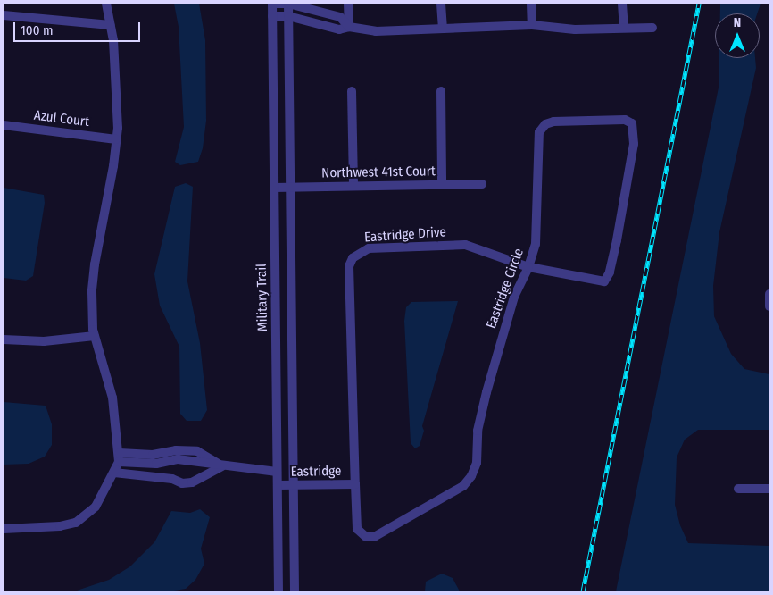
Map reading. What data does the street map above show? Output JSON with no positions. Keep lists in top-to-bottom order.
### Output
{
  "streets": {
    "street": [
      "Azul Court",
      "Northwest 41st Court",
      "Eastridge Drive",
      "Eastridge Circle",
      "Military Trail",
      "Eastridge"
    ]
  },
  "crossings": [
    ["Northwest 41st Court", "Military Trail"],
    ["Eastridge Drive", "Eastridge Circle"],
    ["Eastridge Drive", "Eastridge"],
    ["Eastridge Circle", "Eastridge"],
    ["Military Trail", "Eastridge"]
  ],
  "scale_bar": "100 m",
  "north": "top"
}
